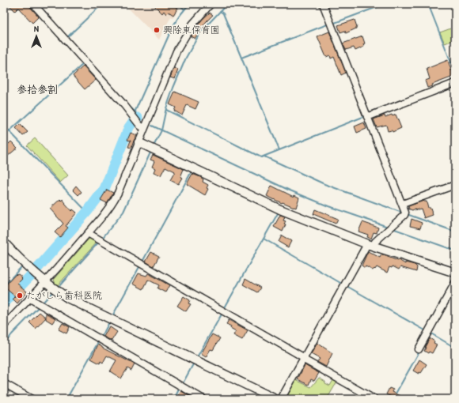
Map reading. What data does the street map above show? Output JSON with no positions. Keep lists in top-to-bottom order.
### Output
{
  "districts": ["参拾参割"],
  "places": ["興除東保育園", "たがしら歯科医院"],
  "north": "top"
}
